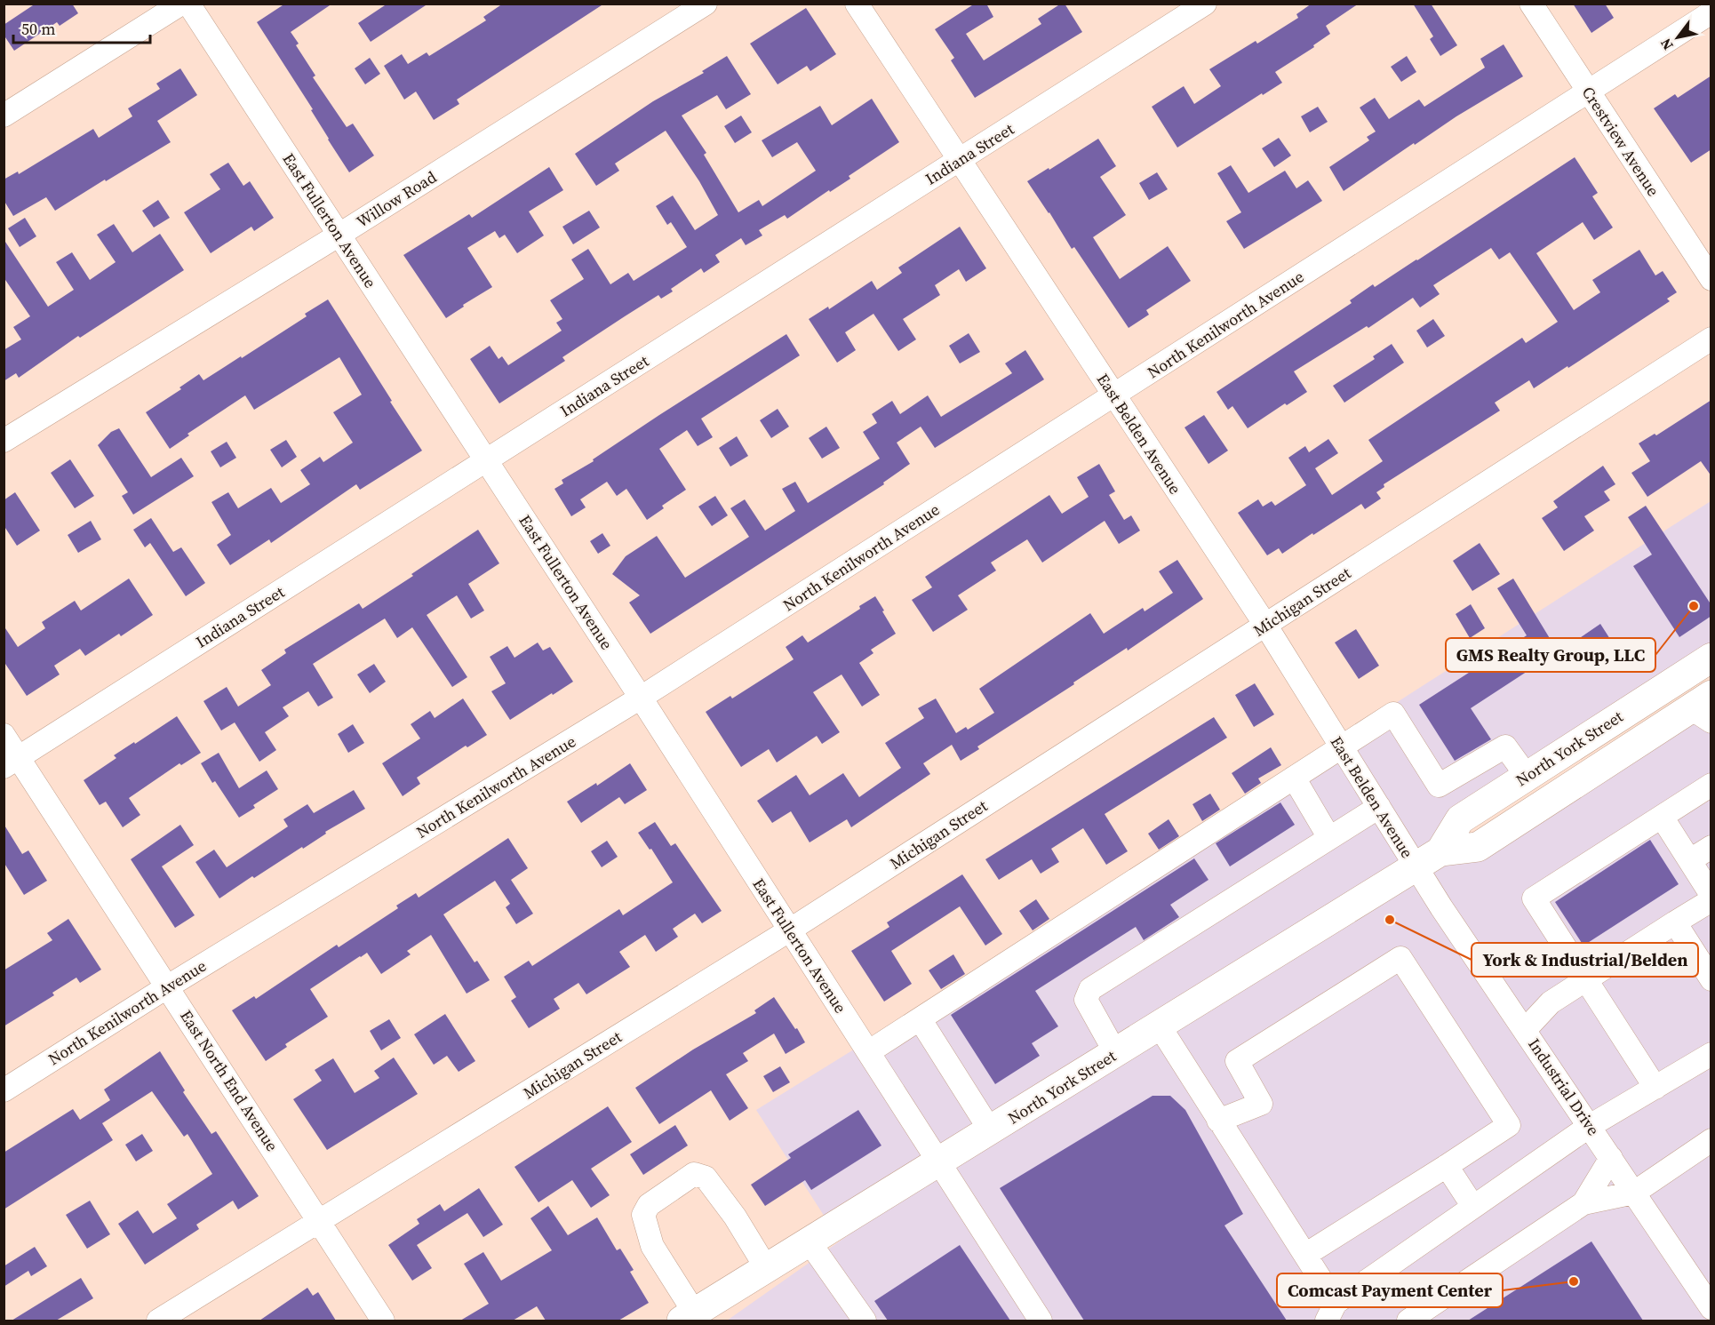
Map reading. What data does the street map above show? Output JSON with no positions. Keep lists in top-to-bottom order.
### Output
{
  "streets": {
    "main road": ["North York Street"],
    "street": [
      "Crestview Avenue",
      "Indiana Street",
      "Willow Road",
      "East Fullerton Avenue",
      "North Kenilworth Avenue",
      "East Belden Avenue",
      "Michigan Street",
      "East North End Avenue",
      "Industrial Drive"
    ]
  },
  "crossings": [
    ["Crestview Avenue", "North Kenilworth Avenue"],
    ["Indiana Street", "East Fullerton Avenue"],
    ["Indiana Street", "East Belden Avenue"],
    ["Indiana Street", "East North End Avenue"],
    ["Willow Road", "East Fullerton Avenue"],
    ["East Fullerton Avenue", "North Kenilworth Avenue"],
    ["East Fullerton Avenue", "Michigan Street"],
    ["East Fullerton Avenue", "North York Street"],
    ["North Kenilworth Avenue", "East Belden Avenue"],
    ["North Kenilworth Avenue", "East North End Avenue"],
    ["East Belden Avenue", "Michigan Street"],
    ["East Belden Avenue", "North York Street"],
    ["East Belden Avenue", "Industrial Drive"],
    ["Michigan Street", "East North End Avenue"],
    ["North York Street", "Industrial Drive"]
  ],
  "places": ["GMS Realty Group, LLC", "York & Industrial/Belden", "Comcast Payment Center"],
  "scale_bar": "50 m",
  "north": "bottom left"
}
